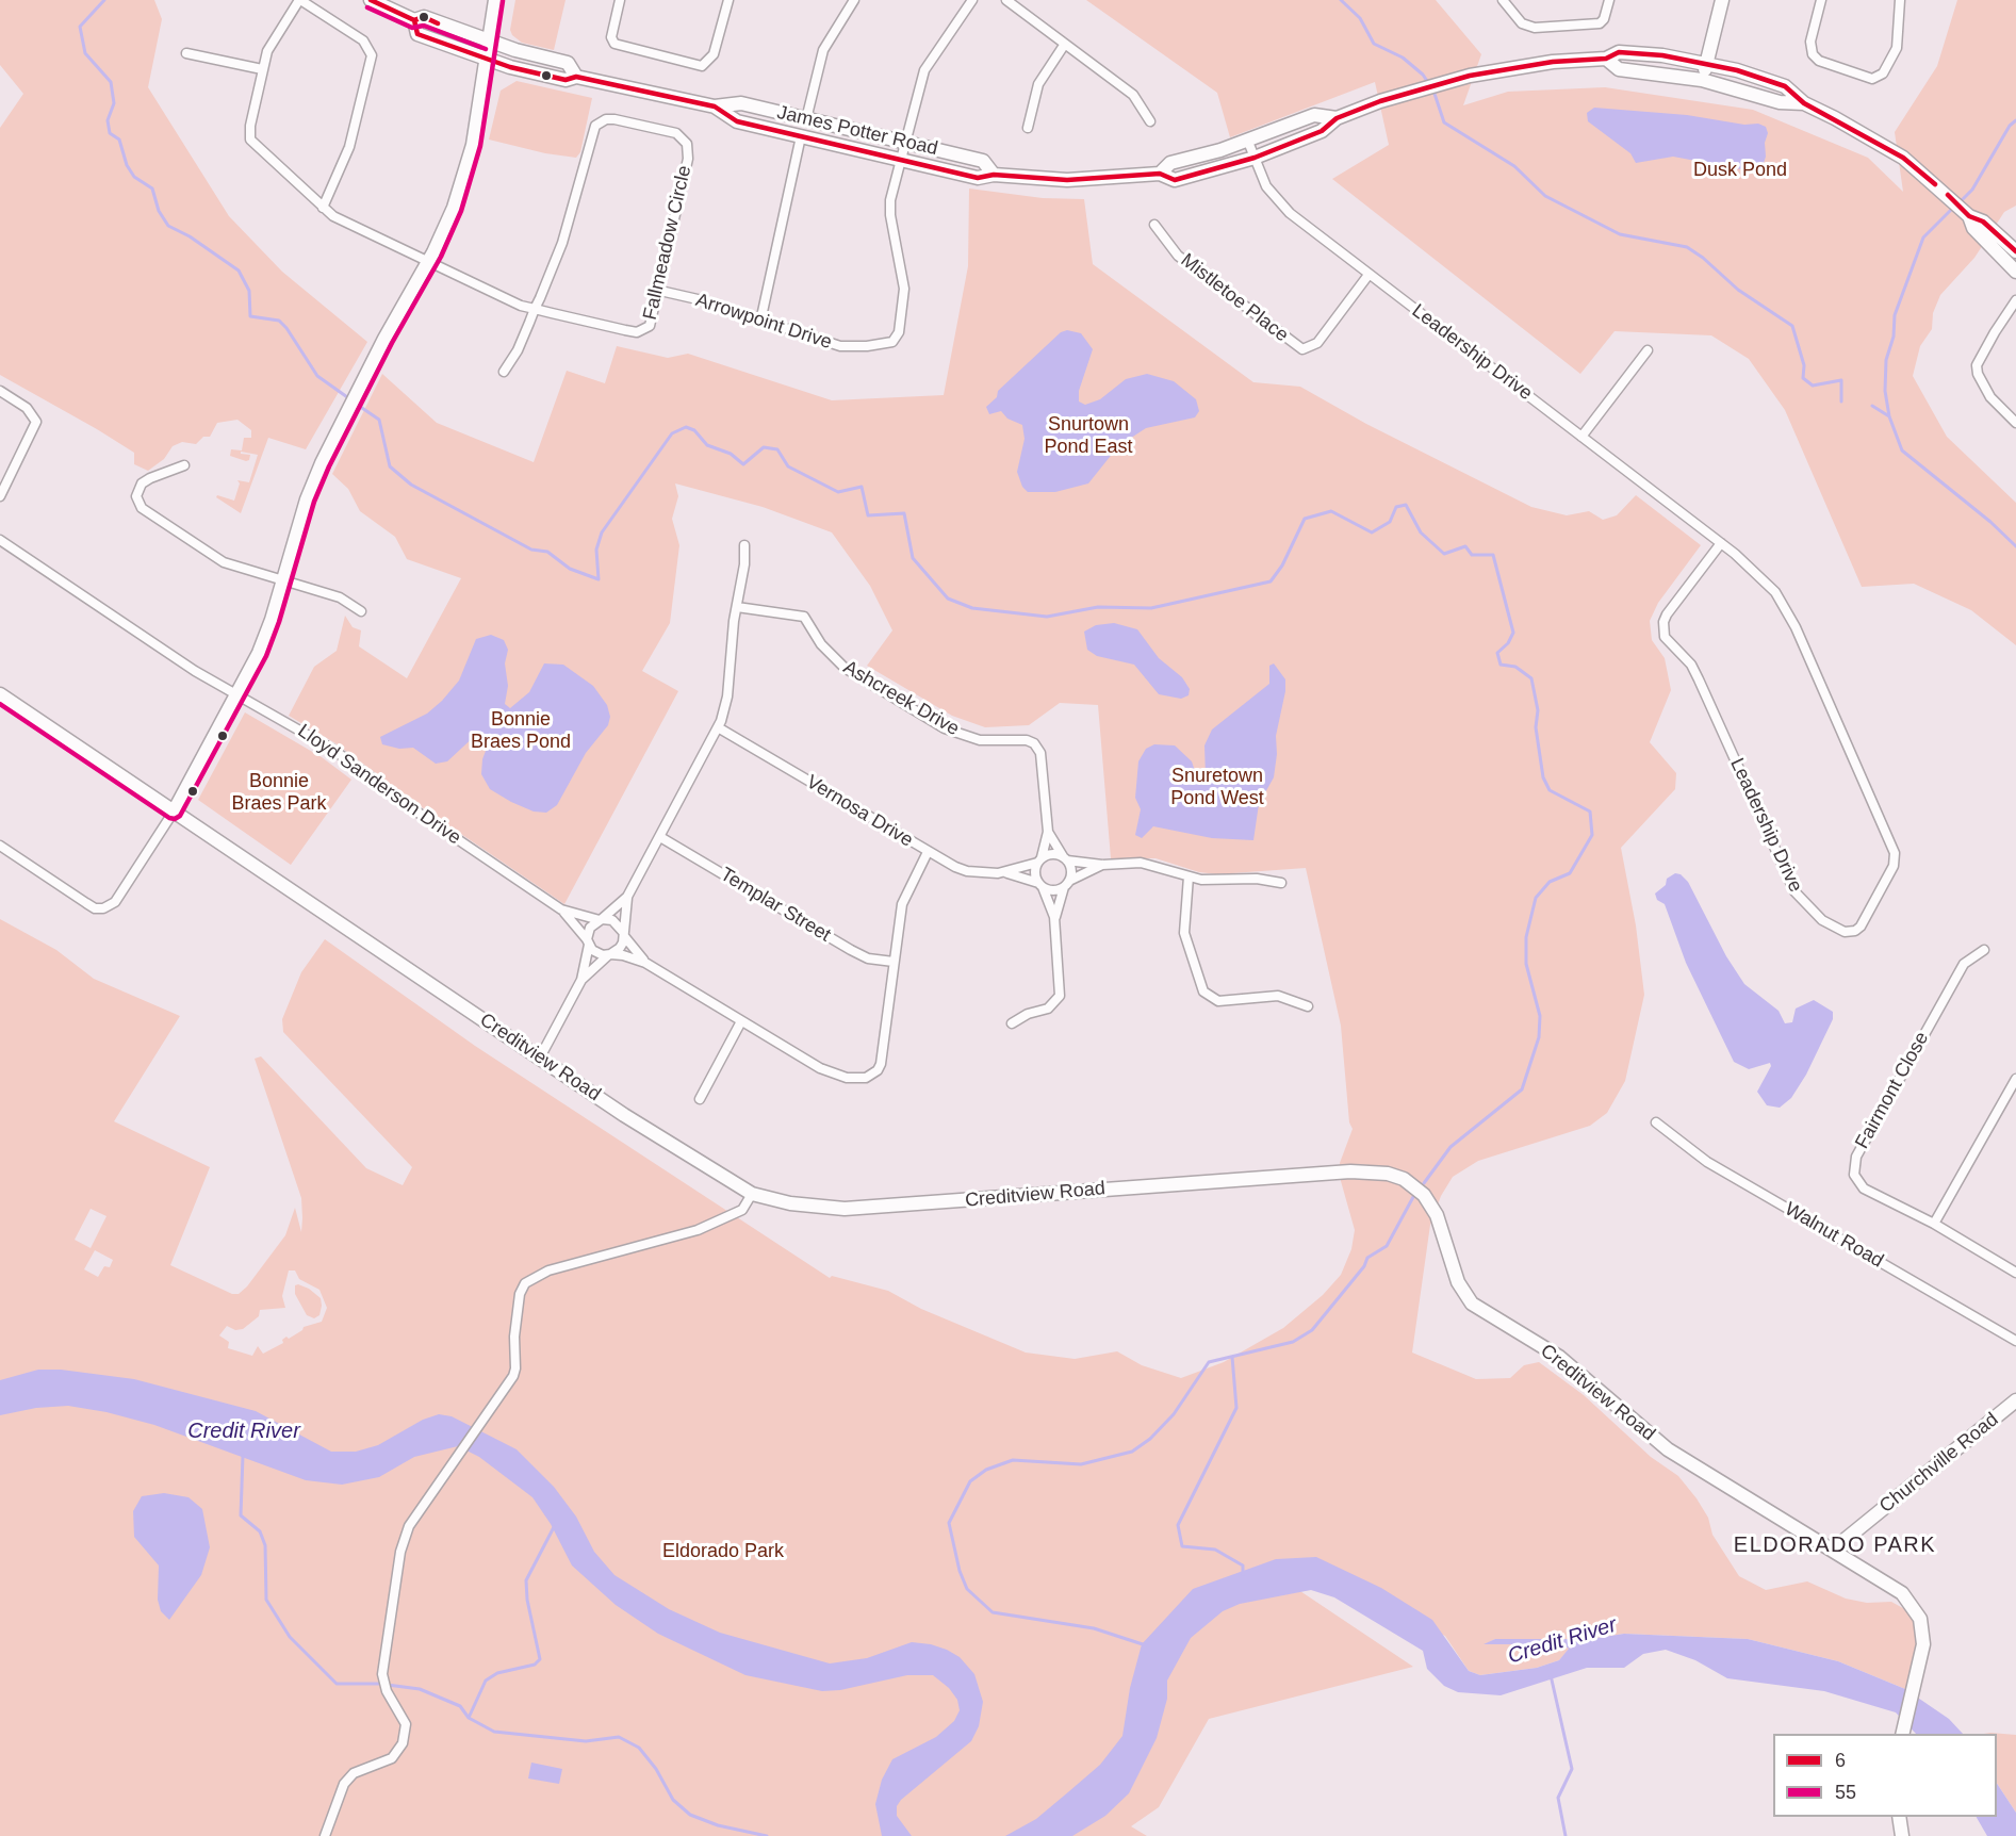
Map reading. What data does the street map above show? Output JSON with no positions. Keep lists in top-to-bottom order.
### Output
{
  "streets": {
    "street": [
      "James Potter Road",
      "Fallmeadow Circle",
      "Mistletoe Place",
      "Arrowpoint Drive",
      "Leadership Drive",
      "Ashcreek Drive",
      "Lloyd Sanderson Drive",
      "Vernosa Drive",
      "Templar Street",
      "Creditview Road",
      "Fairmont Close",
      "Walnut Road",
      "Churchville Road"
    ]
  },
  "crossings": [
    ["James Potter Road", "Arrowpoint Drive"],
    ["James Potter Road", "Leadership Drive"],
    ["Fallmeadow Circle", "Arrowpoint Drive"],
    ["Mistletoe Place", "Leadership Drive"],
    ["Ashcreek Drive", "Vernosa Drive"],
    ["Creditview Road", "Churchville Road"]
  ],
  "districts": ["ELDORADO PARK"],
  "water": ["Credit River"],
  "parks": [
    "Dusk Pond",
    "Snurtown Pond East",
    "Bonnie Braes Pond",
    "Snuretown Pond West",
    "Bonnie Braes Park",
    "Eldorado Park"
  ],
  "lines": ["transit line 6", "transit line 55"],
  "legend": ["6", "55"]
}
